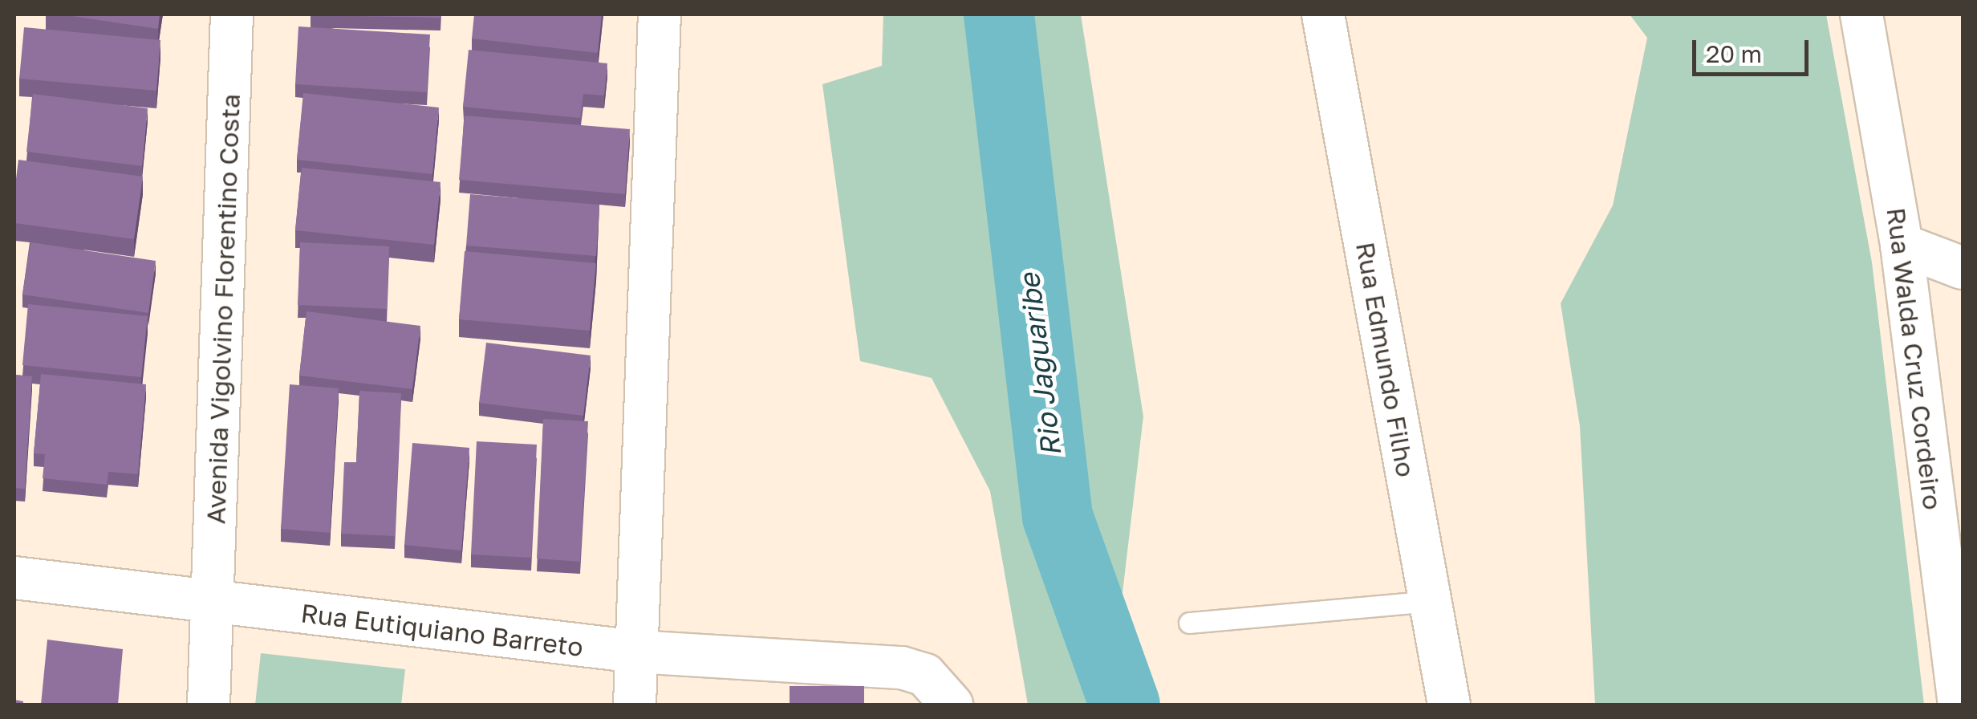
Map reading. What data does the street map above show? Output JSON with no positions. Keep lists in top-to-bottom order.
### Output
{
  "streets": {
    "street": [
      "Avenida Vigolvino Florentino Costa",
      "Rua Walda Cruz Cordeiro",
      "Rua Edmundo Filho",
      "Rua Eutiquiano Barreto"
    ]
  },
  "crossings": [
    ["Avenida Vigolvino Florentino Costa", "Rua Eutiquiano Barreto"]
  ],
  "water": ["Rio Jaguaribe"],
  "scale_bar": "20 m"
}
